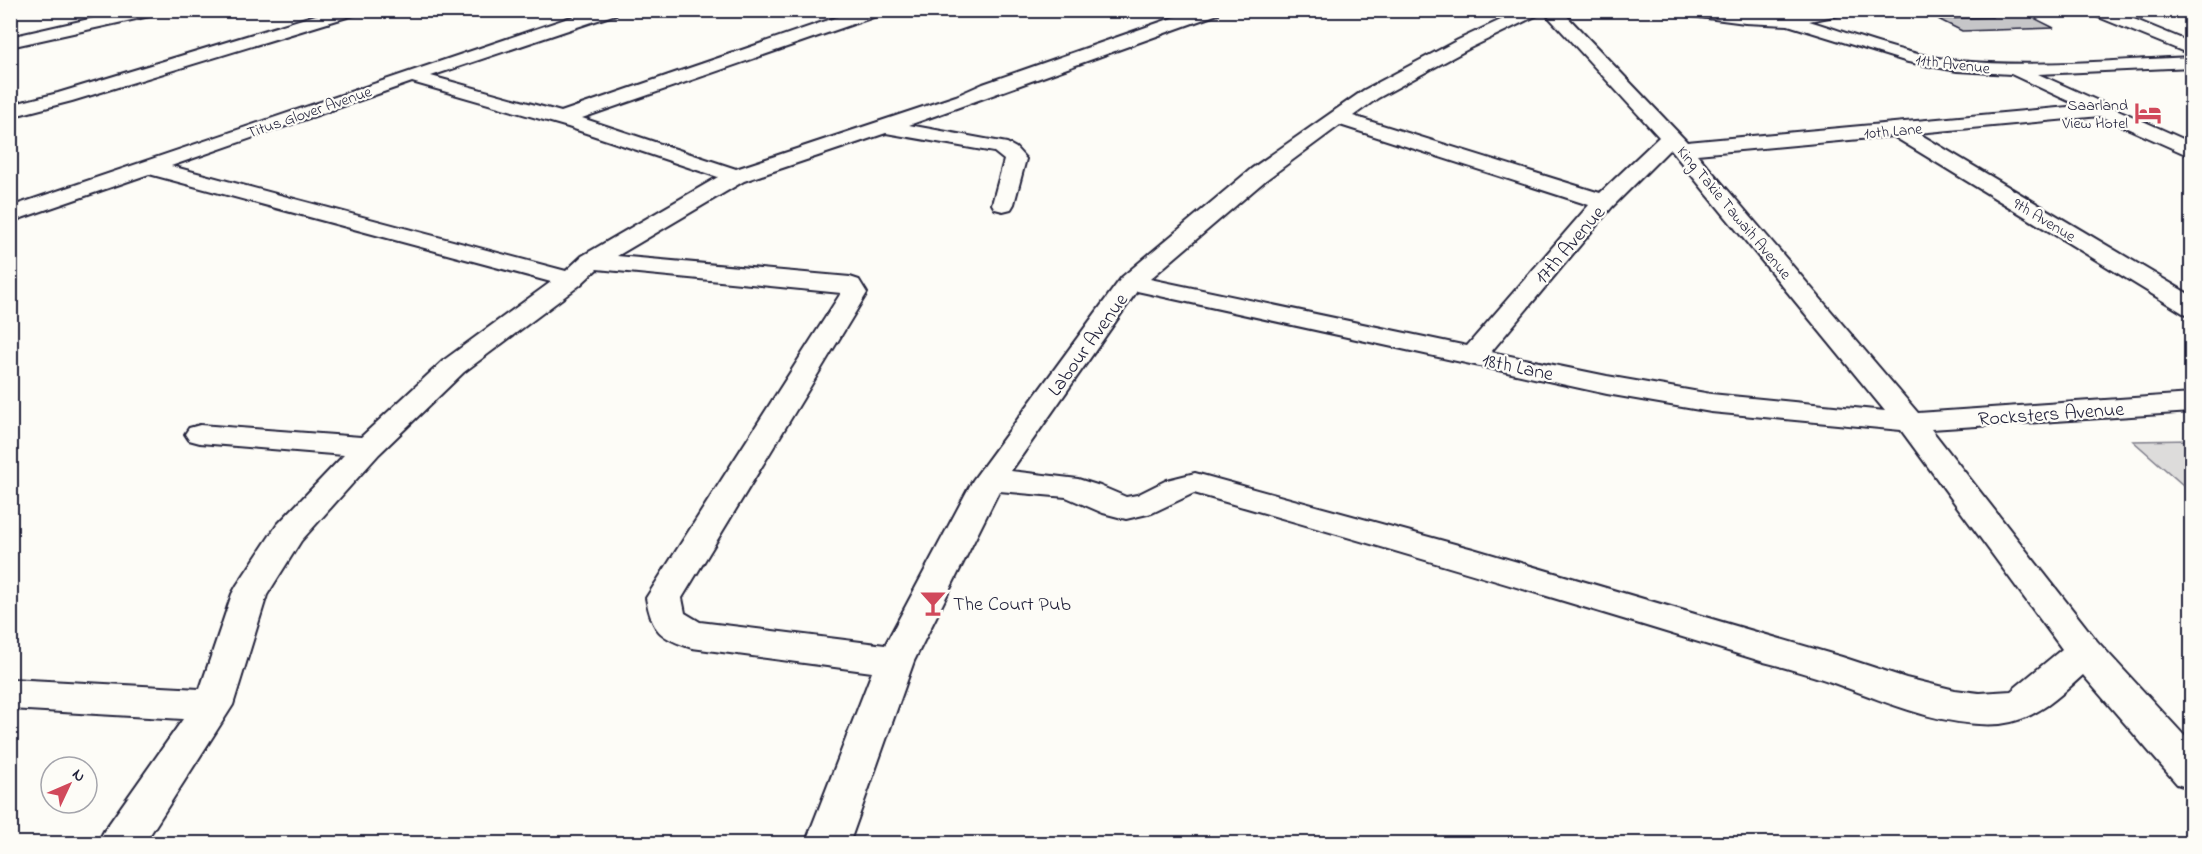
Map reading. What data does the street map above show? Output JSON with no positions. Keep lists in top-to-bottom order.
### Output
{
  "streets": {
    "street": [
      "11th Avenue",
      "Titus Glover Avenue",
      "10th Lane",
      "King Takie Tawaih Avenue",
      "9th Avenue",
      "17th Avenue",
      "Labour Avenue",
      "18th Lane",
      "Rocksters Avenue"
    ]
  },
  "crossings": [
    ["10th Lane", "King Takie Tawaih Avenue"],
    ["10th Lane", "9th Avenue"],
    ["10th Lane", "17th Avenue"],
    ["King Takie Tawaih Avenue", "17th Avenue"],
    ["King Takie Tawaih Avenue", "18th Lane"],
    ["King Takie Tawaih Avenue", "Rocksters Avenue"],
    ["17th Avenue", "18th Lane"],
    ["Labour Avenue", "18th Lane"],
    ["18th Lane", "Rocksters Avenue"]
  ],
  "places": {
    "hotel": ["Saarland View Hotel"],
    "bar": ["The Court Pub"]
  },
  "north": "top right"
}
